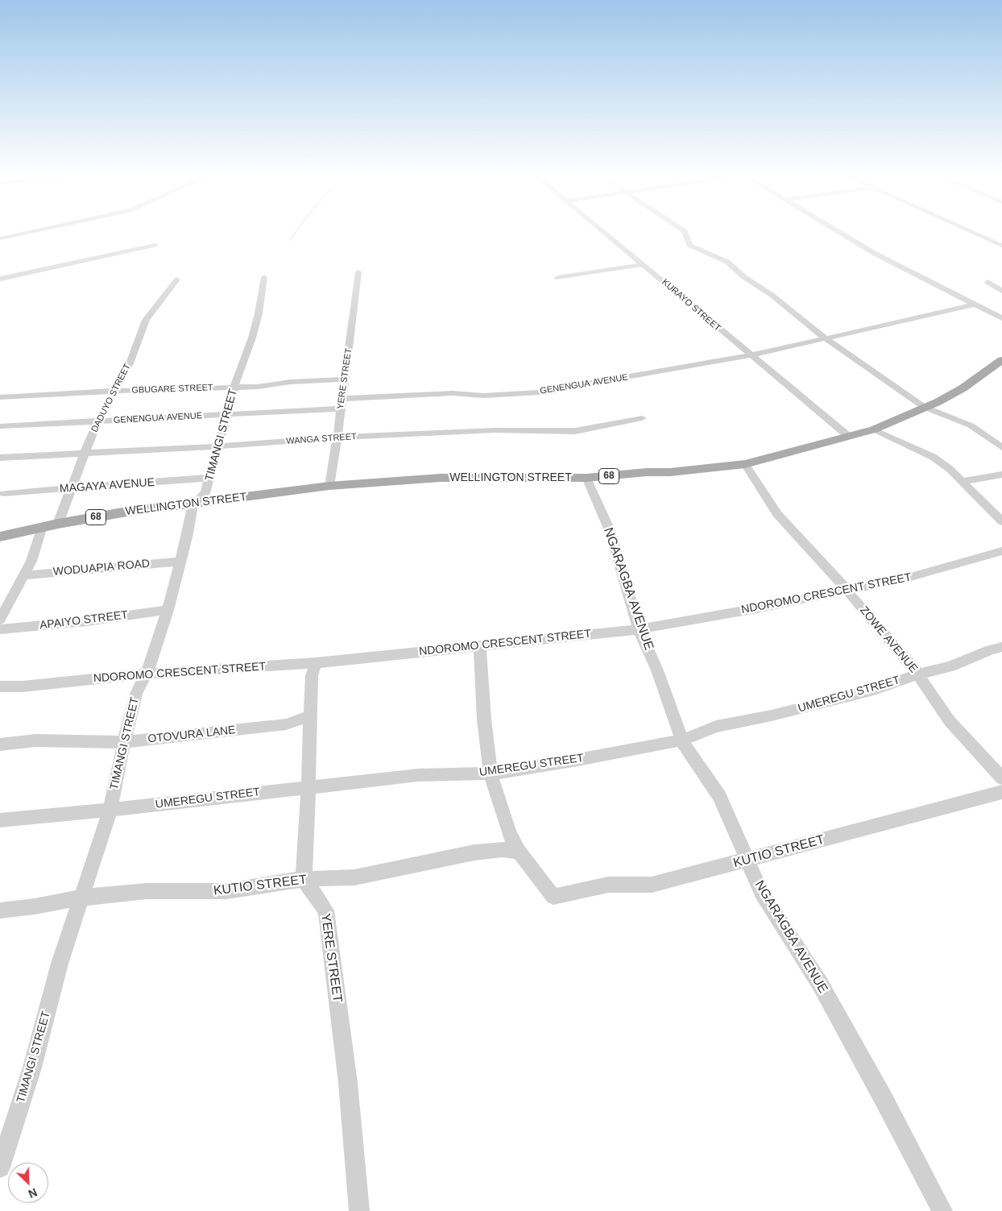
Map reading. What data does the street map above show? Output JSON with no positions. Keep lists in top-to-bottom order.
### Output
{
  "streets": {
    "main road": ["68", "WELLINGTON STREET"],
    "street": [
      "KURAYO STREET",
      "YERE STREET",
      "GENENGUA AVENUE",
      "GBUGARE STREET",
      "DADUYO STREET",
      "TIMANGI STREET",
      "WANGA STREET",
      "MAGAYA AVENUE",
      "WODUAPIA ROAD",
      "NGARAGBA AVENUE",
      "NDOROMO CRESCENT STREET",
      "APAIYO STREET",
      "ZOWE AVENUE",
      "UMEREGU STREET",
      "OTOVURA LANE",
      "KUTIO STREET"
    ]
  },
  "crossings": [
    ["KURAYO STREET", "GENENGUA AVENUE"],
    ["KURAYO STREET", "WELLINGTON STREET"],
    ["YERE STREET", "GENENGUA AVENUE"],
    ["YERE STREET", "GBUGARE STREET"],
    ["YERE STREET", "WANGA STREET"],
    ["YERE STREET", "WELLINGTON STREET"],
    ["YERE STREET", "KUTIO STREET"],
    ["GENENGUA AVENUE", "DADUYO STREET"],
    ["GENENGUA AVENUE", "TIMANGI STREET"],
    ["GBUGARE STREET", "DADUYO STREET"],
    ["GBUGARE STREET", "TIMANGI STREET"],
    ["DADUYO STREET", "WANGA STREET"],
    ["DADUYO STREET", "WELLINGTON STREET"],
    ["DADUYO STREET", "MAGAYA AVENUE"],
    ["TIMANGI STREET", "WANGA STREET"],
    ["TIMANGI STREET", "WELLINGTON STREET"],
    ["TIMANGI STREET", "MAGAYA AVENUE"],
    ["TIMANGI STREET", "WODUAPIA ROAD"],
    ["TIMANGI STREET", "NDOROMO CRESCENT STREET"],
    ["TIMANGI STREET", "APAIYO STREET"],
    ["TIMANGI STREET", "UMEREGU STREET"],
    ["TIMANGI STREET", "OTOVURA LANE"],
    ["TIMANGI STREET", "KUTIO STREET"],
    ["WELLINGTON STREET", "NGARAGBA AVENUE"],
    ["WELLINGTON STREET", "ZOWE AVENUE"],
    ["NGARAGBA AVENUE", "NDOROMO CRESCENT STREET"],
    ["NGARAGBA AVENUE", "UMEREGU STREET"],
    ["NGARAGBA AVENUE", "KUTIO STREET"],
    ["NDOROMO CRESCENT STREET", "ZOWE AVENUE"],
    ["ZOWE AVENUE", "UMEREGU STREET"]
  ],
  "north": "bottom right"
}
